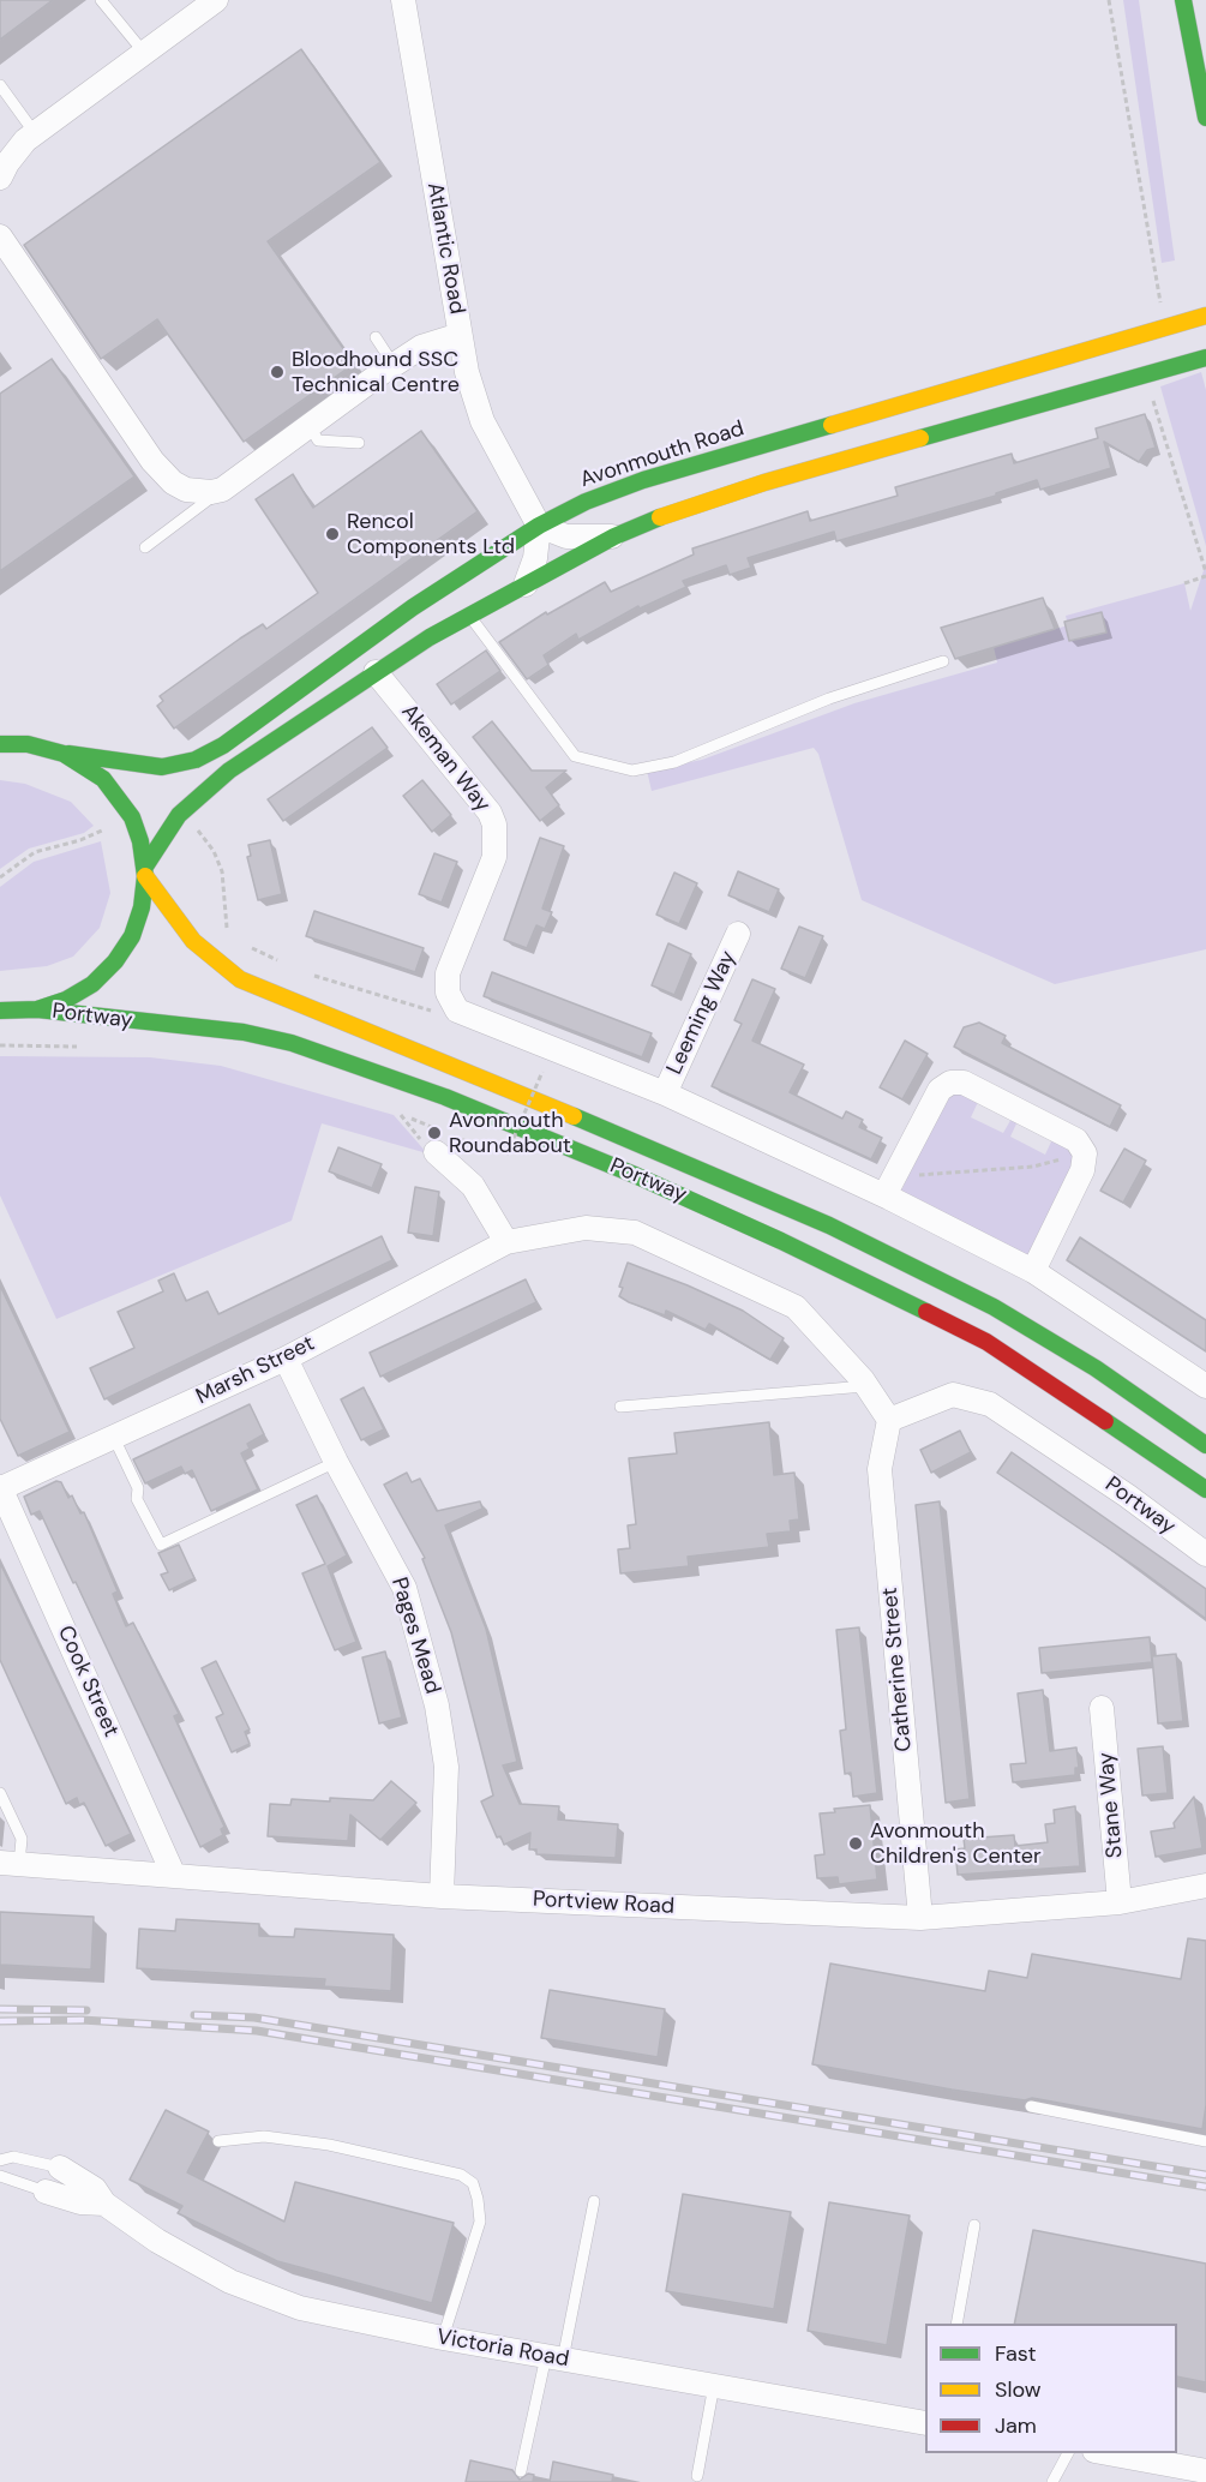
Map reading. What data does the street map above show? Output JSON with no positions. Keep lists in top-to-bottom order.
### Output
{
  "streets": {
    "main road": ["Avonmouth Road", "Portway"],
    "street": [
      "Atlantic Road",
      "Akeman Way",
      "Leeming Way",
      "Marsh Street",
      "Pages Mead",
      "Catherine Street",
      "Cook Street",
      "Stane Way",
      "Portview Road",
      "Victoria Road"
    ]
  },
  "crossings": [
    ["Atlantic Road", "Avonmouth Road"],
    ["Akeman Way", "Leeming Way"],
    ["Portway", "Catherine Street"],
    ["Marsh Street", "Pages Mead"],
    ["Marsh Street", "Cook Street"],
    ["Pages Mead", "Portview Road"],
    ["Catherine Street", "Portview Road"],
    ["Cook Street", "Portview Road"],
    ["Stane Way", "Portview Road"]
  ],
  "places": [
    "Bloodhound SSC Technical Centre",
    "Rencol Components Ltd",
    "Avonmouth Roundabout",
    "Avonmouth Children's Center"
  ],
  "legend": ["Fast", "Slow", "Jam"]
}
